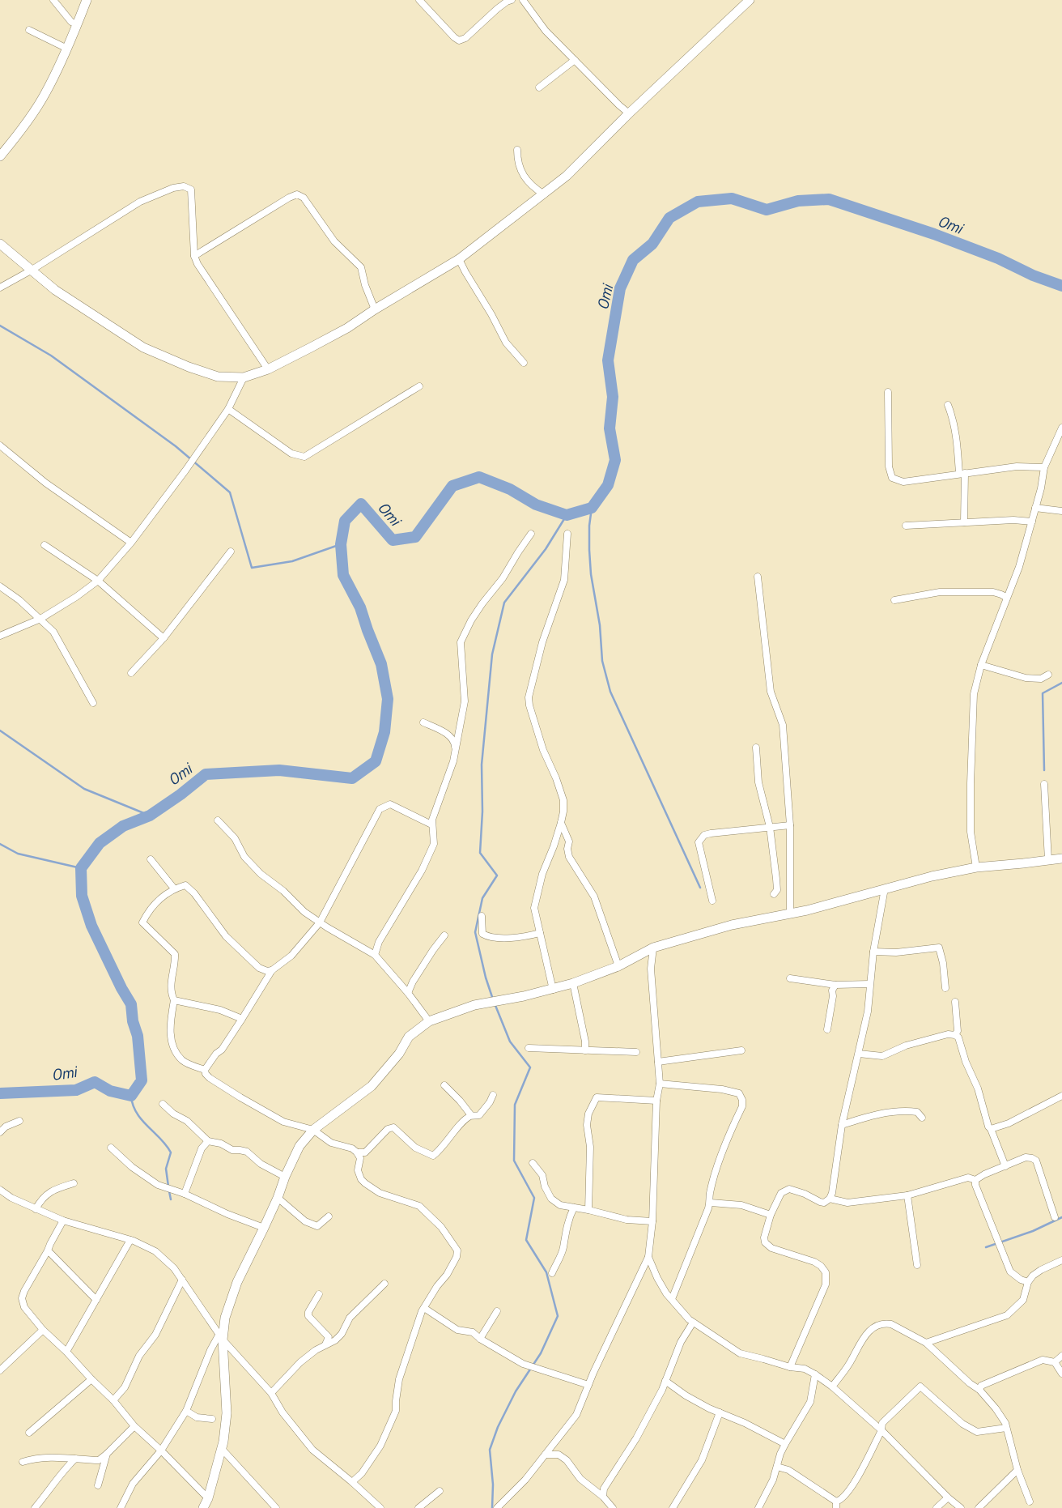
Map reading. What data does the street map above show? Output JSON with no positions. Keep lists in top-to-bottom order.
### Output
{
  "water": ["Omi"]
}
